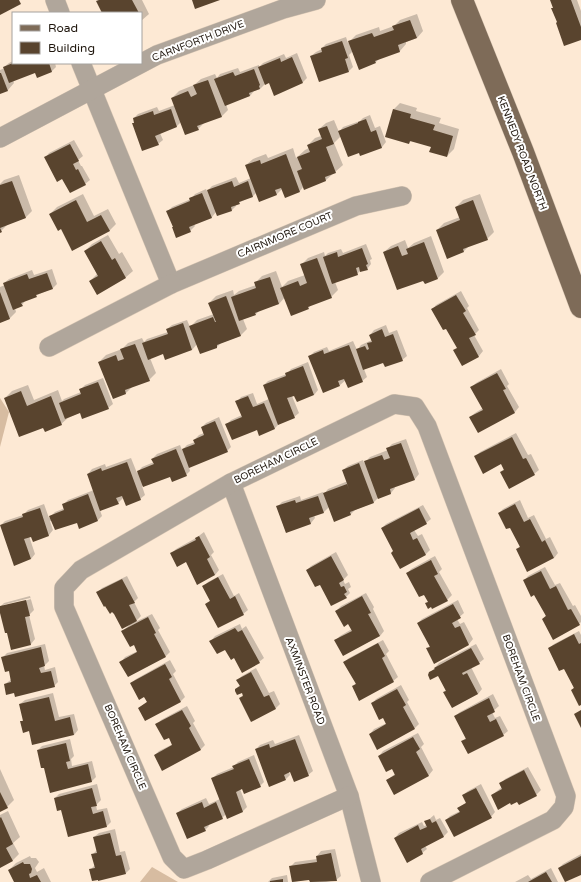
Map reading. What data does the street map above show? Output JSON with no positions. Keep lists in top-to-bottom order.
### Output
{
  "streets": {
    "main road": ["KENNEDY ROAD NORTH"],
    "street": [
      "CARNFORTH DRIVE",
      "CAIRNMORE COURT",
      "BOREHAM CIRCLE",
      "AXMINSTER ROAD"
    ]
  },
  "crossings": [
    ["BOREHAM CIRCLE", "AXMINSTER ROAD"]
  ],
  "legend": ["Road", "Building"]
}
